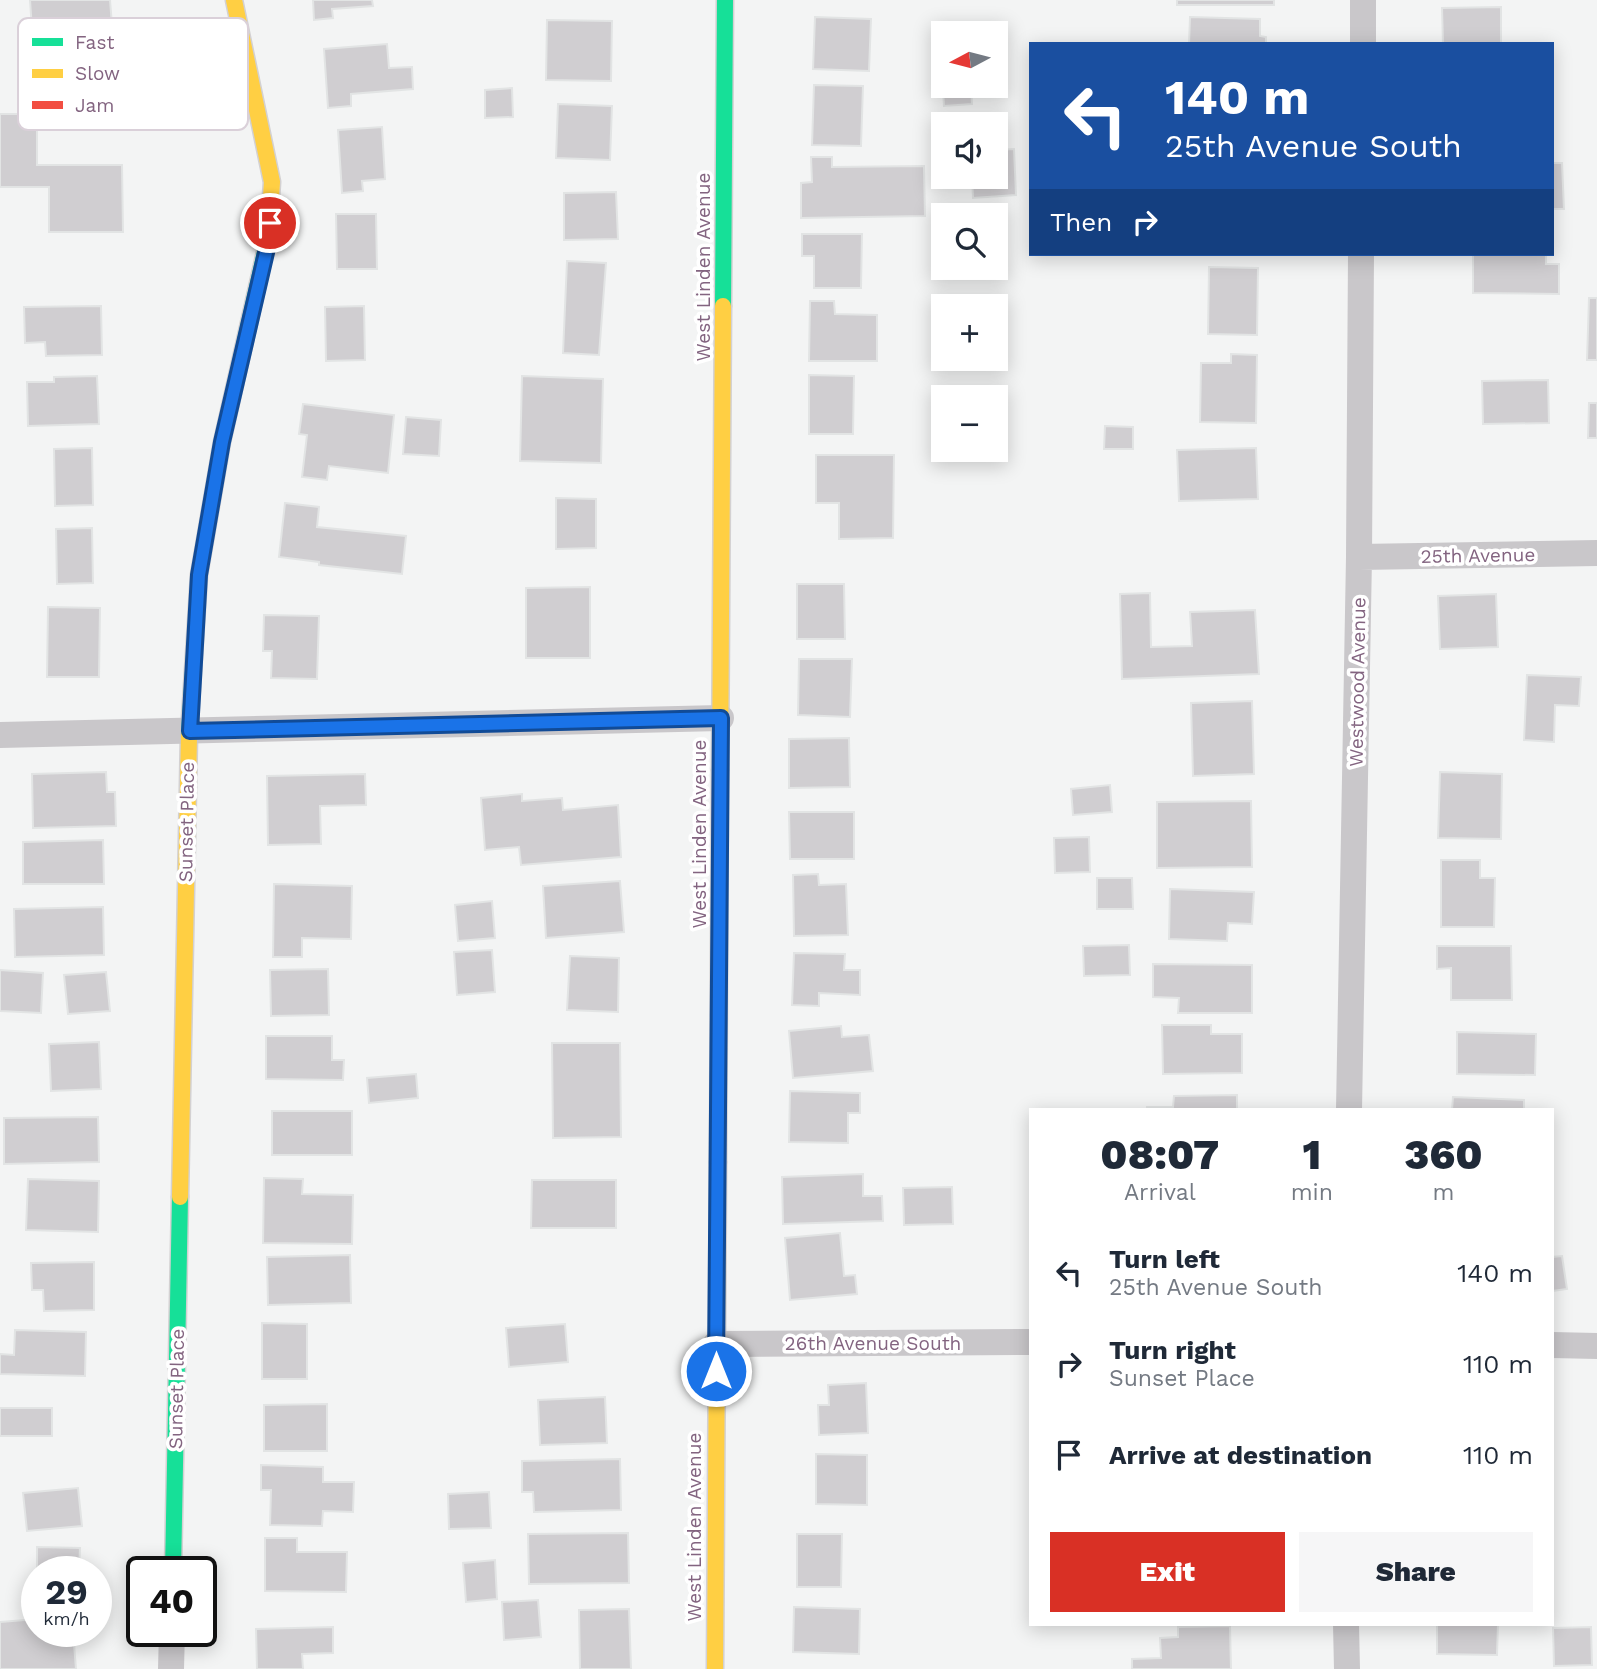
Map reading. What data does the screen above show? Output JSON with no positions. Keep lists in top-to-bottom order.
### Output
{
  "streets": {
    "street": [
      "West Linden Avenue",
      "25th Avenue",
      "Westwood Avenue",
      "Sunset Place",
      "26th Avenue South"
    ]
  },
  "crossings": [
    ["West Linden Avenue", "26th Avenue South"],
    ["25th Avenue", "Westwood Avenue"]
  ],
  "legend": ["Fast", "Slow", "Jam"],
  "north": "left",
  "page": {
    "map_buttons": ["+", "−"],
    "turn": ["140 m", "25th Avenue South"],
    "then": "Then",
    "eta": [
      "08:07",
      "Arrival",
      "1",
      "min",
      "360",
      "m"
    ],
    "list": [
      {
        "name": "Turn left",
        "note": "25th Avenue South",
        "value": "140 m"
      },
      {
        "name": "Turn right",
        "note": "Sunset Place",
        "value": "110 m"
      },
      {
        "name": "Arrive at destination",
        "value": "110 m"
      }
    ],
    "buttons": ["Exit", "Share"],
    "speed": "29 km/h",
    "limit": "40"
  }
}
